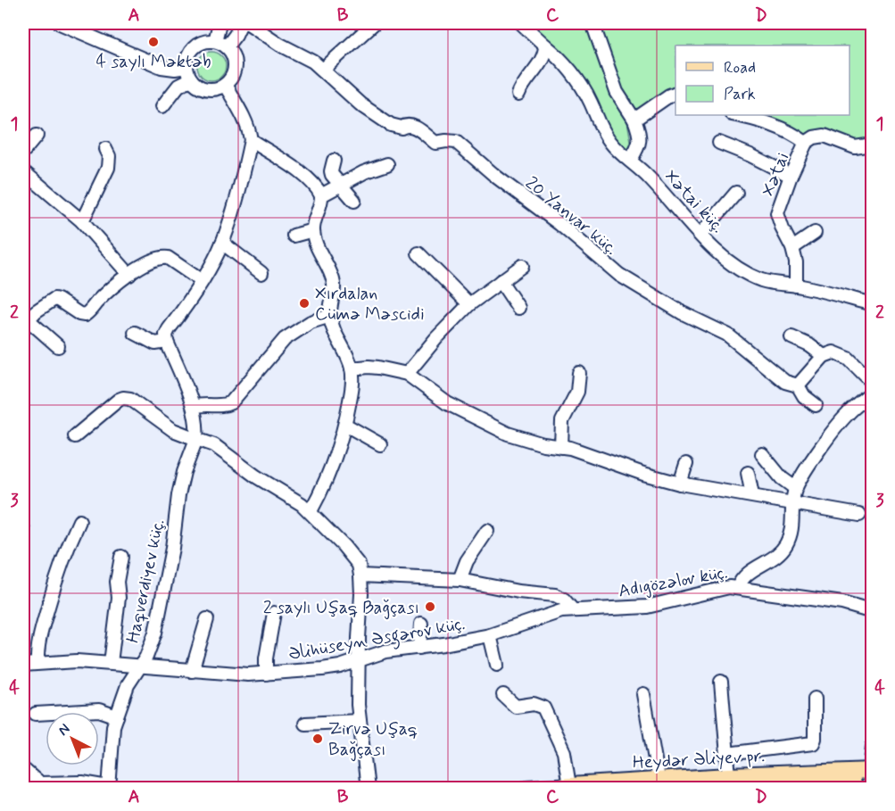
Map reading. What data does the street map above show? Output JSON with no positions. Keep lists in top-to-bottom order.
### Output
{
  "streets": {
    "main road": ["Heydər Əliyev pr."],
    "street": [
      "Xətai",
      "Xətai küç.",
      "20 Yanvar küç.",
      "Haqverdiyev küç.",
      "Adıgözəlov küç.",
      "Əlihüseyn Əsgərov küç."
    ]
  },
  "crossings": [
    ["Xətai", "Xətai küç."],
    ["Haqverdiyev küç.", "Əlihüseyn Əsgərov küç."],
    ["Adıgözəlov küç.", "Əlihüseyn Əsgərov küç."]
  ],
  "places": [
    "4 saylı Məktəb",
    "Xırdalan Cümə Məscidi",
    "2 saylı Uşaq Bağçası",
    "Zirvə Uşaq Bağçası"
  ],
  "legend": ["Road", "Park"],
  "north": "top left",
  "grid": {
    "columns": [
      "A",
      "B",
      "C",
      "D"
    ],
    "rows": [
      "1",
      "2",
      "3",
      "4"
    ]
  }
}
